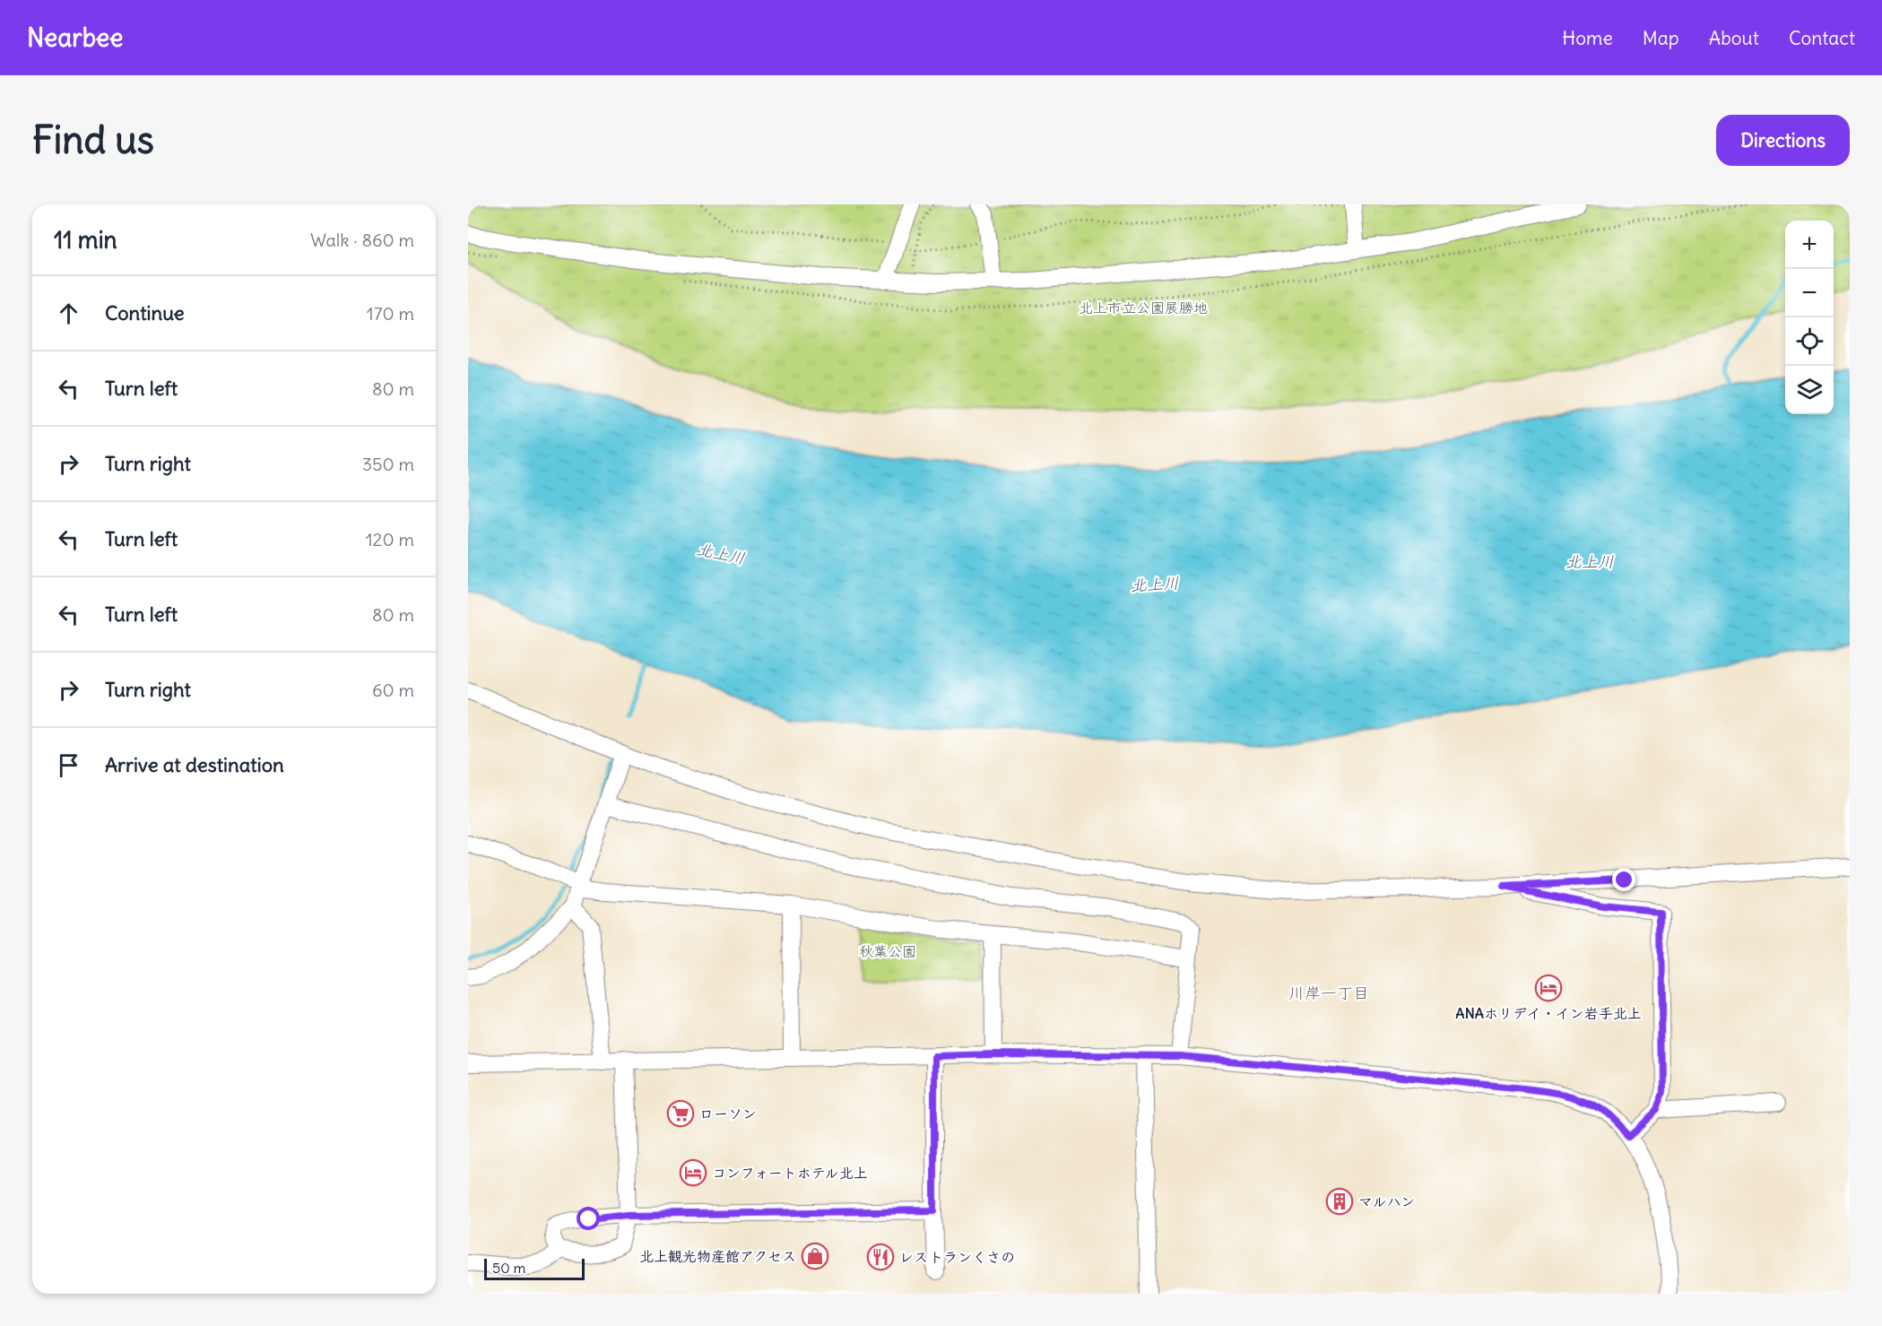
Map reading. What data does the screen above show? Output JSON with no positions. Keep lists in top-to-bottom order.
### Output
{
  "districts": ["川岸一丁目"],
  "water": ["北上川"],
  "parks": ["北上市立公園展勝地", "秋葉公園"],
  "places": {
    "hotel": ["ANAホリデイ・イン岩手北上", "コンフォートホテル北上"],
    "supermarket": ["ローソン"],
    "building": ["マルハン"],
    "shop": ["北上観光物産館アクセス"],
    "restaurant": ["レストランくさの"]
  },
  "scale_bar": "50 m",
  "page": {
    "header": "Nearbee",
    "nav": [
      "Home",
      "Map",
      "About",
      "Contact"
    ],
    "buttons": "Directions",
    "title": "Find us",
    "heading": ["11 min", "Walk · 860 m"],
    "map_buttons": ["+", "−"],
    "list": [
      ["Continue", "170 m"],
      ["Turn left", "80 m"],
      ["Turn right", "350 m"],
      ["Turn left", "120 m"],
      ["Turn left", "80 m"],
      ["Turn right", "60 m"],
      "Arrive at destination"
    ],
    "scale": "50 m"
  }
}
